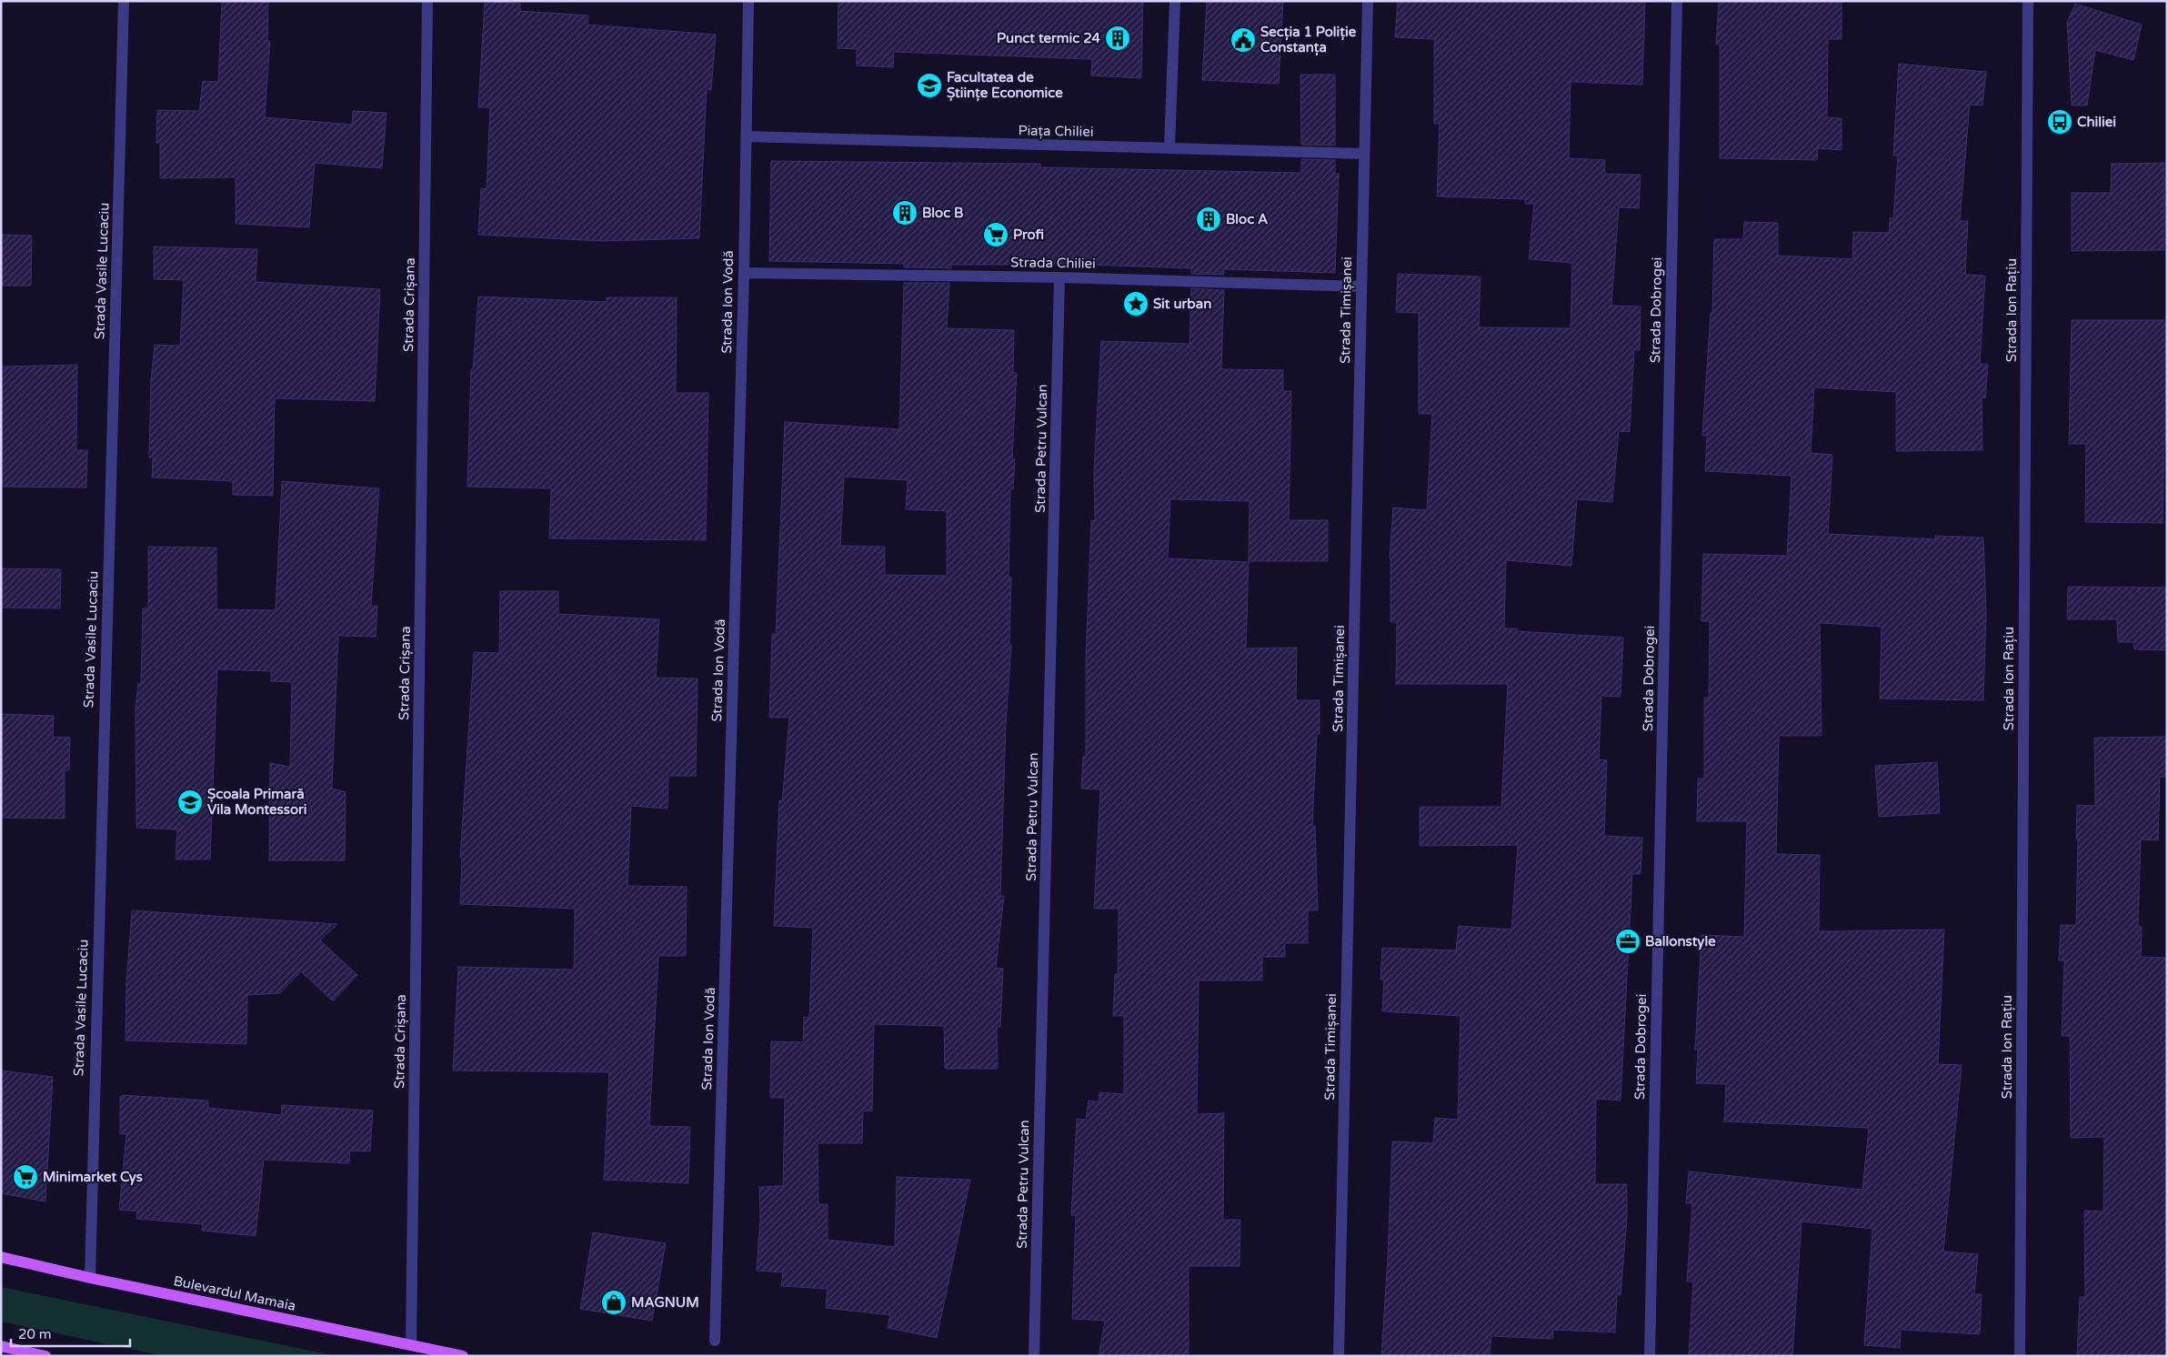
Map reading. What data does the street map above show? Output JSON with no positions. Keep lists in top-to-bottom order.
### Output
{
  "streets": {
    "main road": ["Bulevardul Mamaia"],
    "street": [
      "Piața Chiliei",
      "Strada Chiliei",
      "Strada Vasile Lucaciu",
      "Strada Ion Vodă",
      "Strada Crișana",
      "Strada Timișanei",
      "Strada Dobrogei",
      "Strada Ion Rațiu",
      "Strada Petru Vulcan"
    ]
  },
  "crossings": [
    ["Piața Chiliei", "Strada Ion Vodă"],
    ["Piața Chiliei", "Strada Timișanei"],
    ["Strada Chiliei", "Strada Ion Vodă"],
    ["Strada Chiliei", "Strada Timișanei"],
    ["Strada Chiliei", "Strada Petru Vulcan"],
    ["Strada Vasile Lucaciu", "Bulevardul Mamaia"],
    ["Strada Crișana", "Bulevardul Mamaia"]
  ],
  "places": {
    "building": ["Punct termic 24", "Bloc B", "Bloc A"],
    "public building": ["Secția 1 Poliție Constanța"],
    "school or university": ["Facultatea de Științe Economice", "Școala Primară Vila Montessori"],
    "bus stop": ["Chiliei"],
    "supermarket": ["Profi", "Minimarket Cys"],
    "place": ["Sit urban"],
    "office": ["Ballonstyle"],
    "shop": ["MAGNUM"]
  },
  "scale_bar": "20 m"
}
